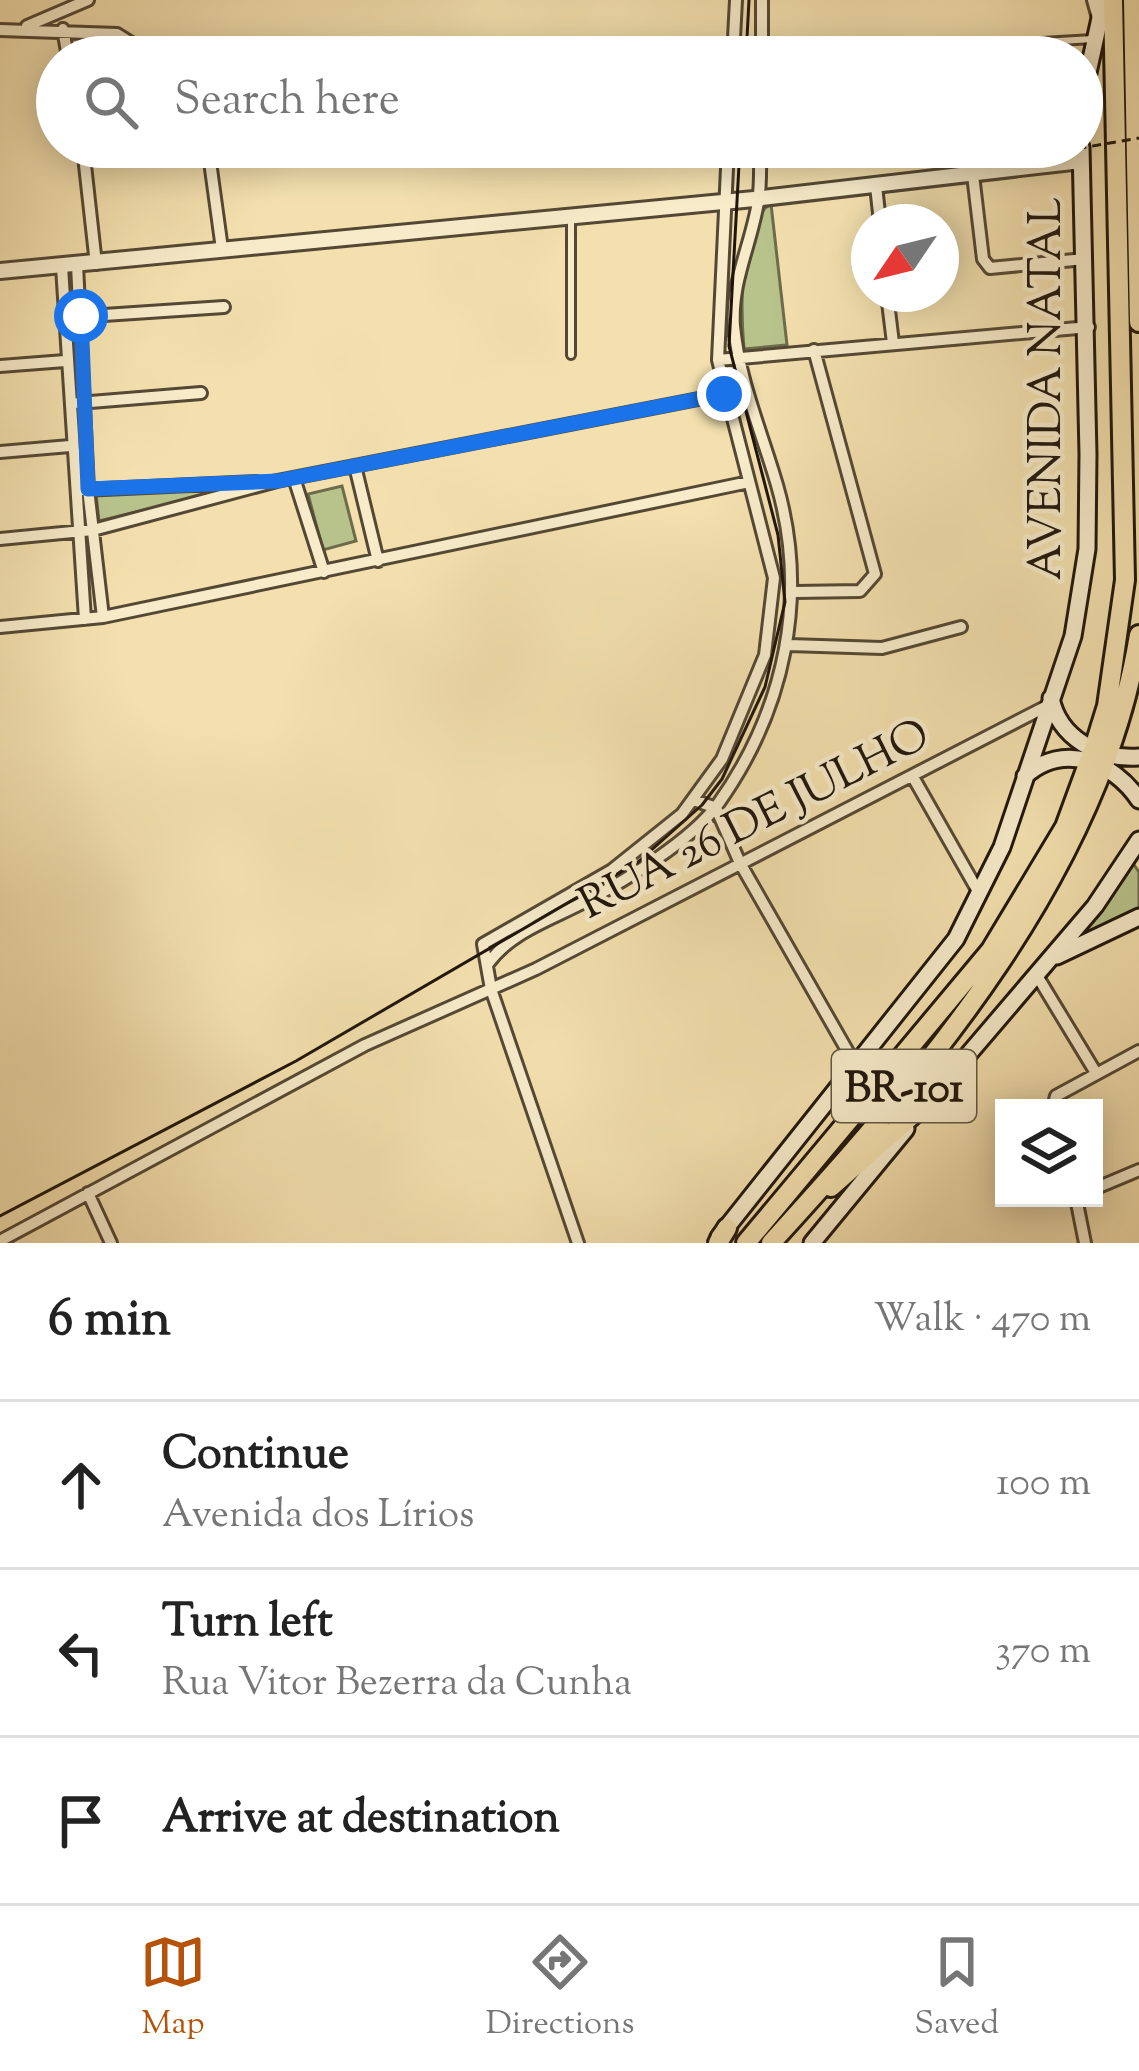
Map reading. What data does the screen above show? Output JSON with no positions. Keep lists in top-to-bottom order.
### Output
{
  "streets": {
    "highway": ["BR-101"],
    "main road": ["AVENIDA NATAL"],
    "street": ["RUA 26 DE JULHO"]
  },
  "crossings": [
    ["AVENIDA NATAL", "RUA 26 DE JULHO"]
  ],
  "north": "bottom left",
  "page": {
    "search": "Search here",
    "heading": ["6 min", "Walk · 470 m"],
    "list": [
      ["Continue", "Avenida dos Lírios", "100 m"],
      ["Turn left", "Rua Vitor Bezerra da Cunha", "370 m"],
      "Arrive at destination"
    ],
    "nav": ["Map", "Directions", "Saved"]
  }
}
